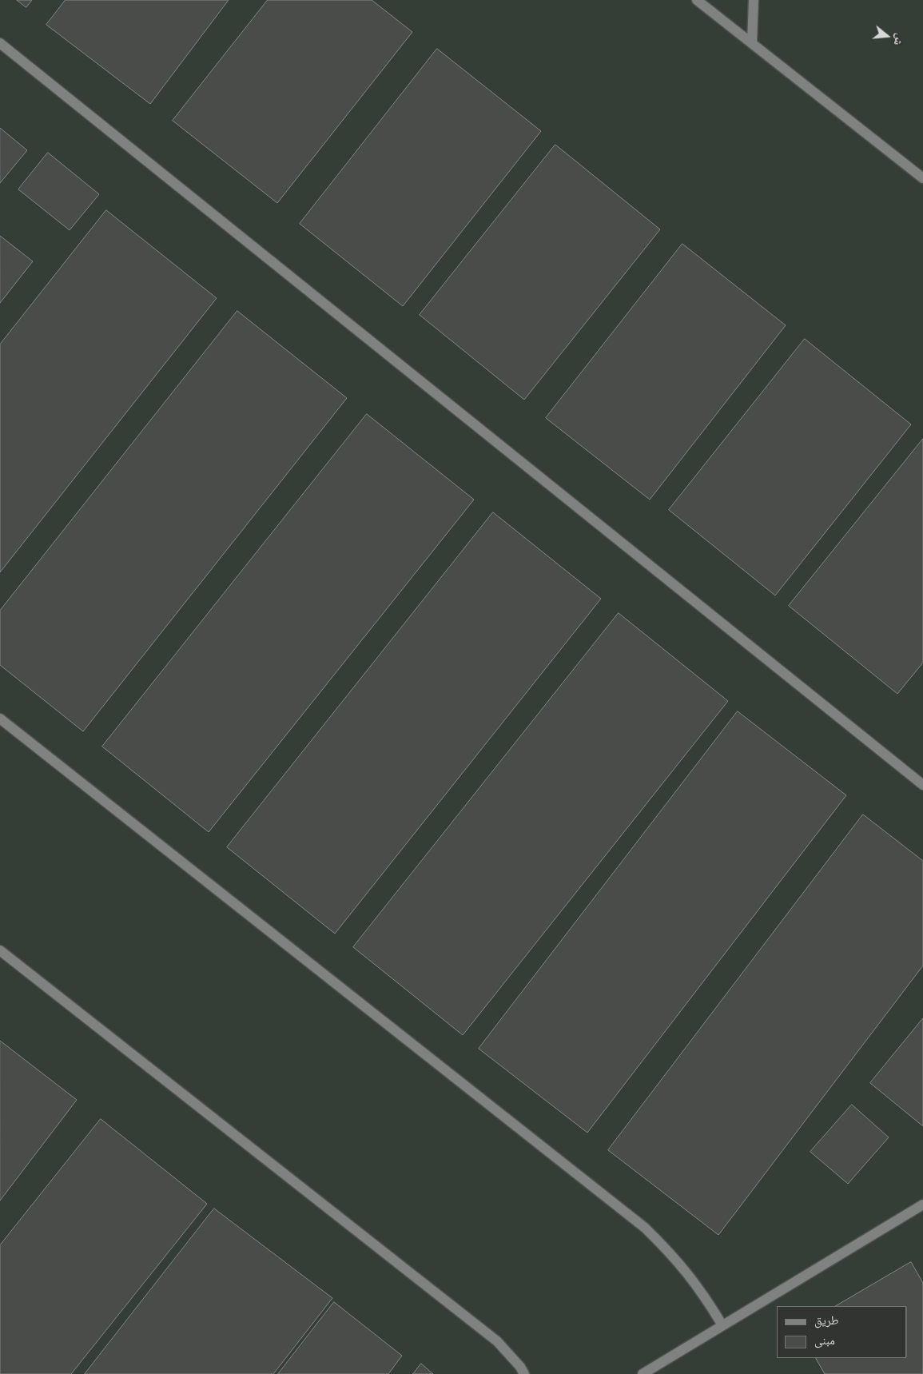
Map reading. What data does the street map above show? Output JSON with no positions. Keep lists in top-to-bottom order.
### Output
{
  "legend": ["طريق", "مبنى"],
  "north": "right"
}
